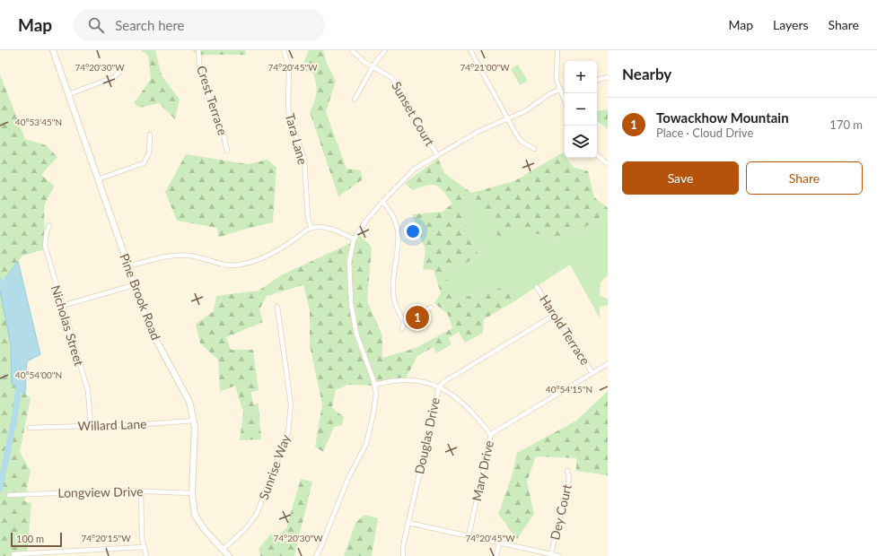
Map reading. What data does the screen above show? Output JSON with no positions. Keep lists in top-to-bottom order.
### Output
{
  "streets": {
    "street": [
      "Crest Terrace",
      "Sunset Court",
      "Tara Lane",
      "Pine Brook Road",
      "Nicholas Street",
      "Harold Terrace",
      "Willard Lane",
      "Douglas Drive",
      "Sunrise Way",
      "Mary Drive",
      "Longview Drive",
      "Dey Court"
    ]
  },
  "crossings": [
    ["Pine Brook Road", "Willard Lane"],
    ["Pine Brook Road", "Sunrise Way"],
    ["Pine Brook Road", "Longview Drive"],
    ["Nicholas Street", "Willard Lane"],
    ["Harold Terrace", "Douglas Drive"],
    ["Harold Terrace", "Mary Drive"]
  ],
  "scale_bar": "100 m",
  "page": {
    "header": "Map",
    "search": "Search here",
    "nav": ["Map", "Layers", "Share"],
    "heading": "Nearby",
    "map_buttons": ["+", "−"],
    "list": [
      {
        "mark": "1",
        "name": "Towackhow Mountain",
        "note": "Place · Cloud Drive",
        "value": "170 m"
      }
    ],
    "buttons": ["Save", "Share"],
    "pins": "1",
    "scale": "100 m"
  },
  "coordinates": [
    "74°20'30\"W",
    "74°20'45\"W",
    "74°21'00\"W",
    "40°53'45\"N",
    "40°54'00\"N",
    "40°54'15\"N",
    "74°20'15\"W"
  ]
}
